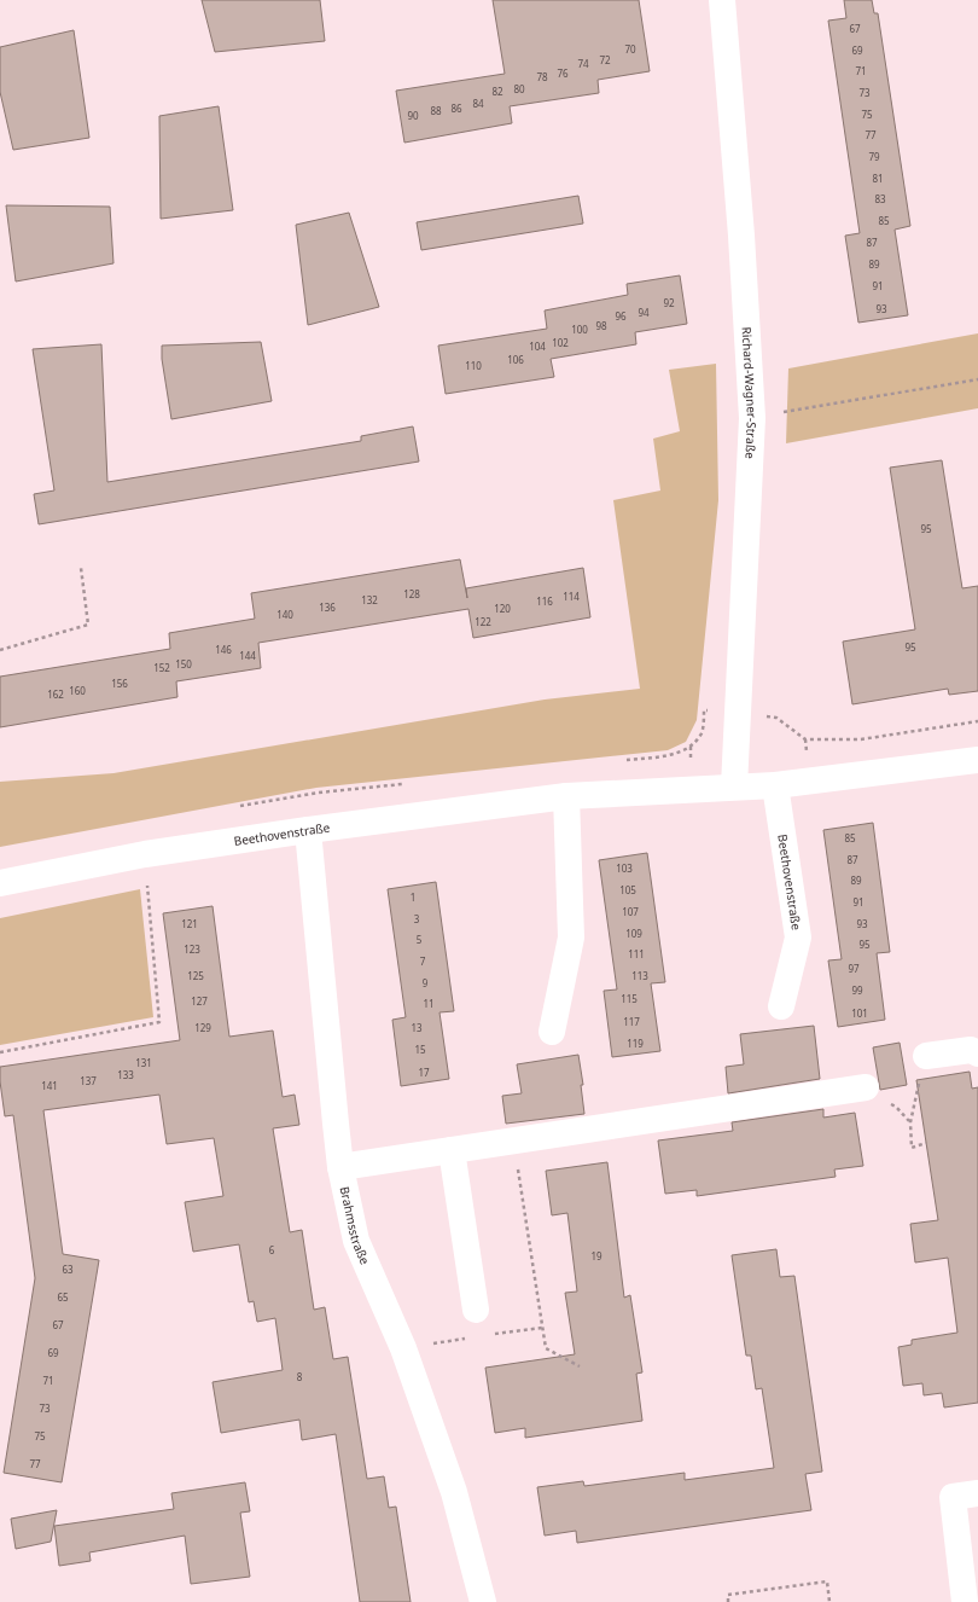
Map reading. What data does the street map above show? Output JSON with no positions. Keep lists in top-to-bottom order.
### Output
{
  "streets": {
    "street": ["Richard-Wagner-Straße", "Beethovenstraße", "Brahmsstraße"]
  },
  "crossings": [
    ["Richard-Wagner-Straße", "Beethovenstraße"],
    ["Beethovenstraße", "Brahmsstraße"]
  ],
  "house_numbers": [
    "67",
    "70",
    "69",
    "72",
    "74",
    "71",
    "76",
    "78",
    "80",
    "82",
    "73",
    "84",
    "86",
    "88",
    "75",
    "90",
    "77",
    "79",
    "81",
    "83",
    "85",
    "87",
    "89",
    "91",
    "92",
    "93",
    "94",
    "96",
    "98",
    "100",
    "102",
    "104",
    "106",
    "110",
    "95",
    "128",
    "114",
    "132",
    "116",
    "136",
    "120",
    "140",
    "122",
    "95",
    "146",
    "144",
    "150",
    "152",
    "156",
    "160",
    "162",
    "85",
    "87",
    "103",
    "89",
    "105",
    "1",
    "91",
    "107",
    "3",
    "121",
    "93",
    "109",
    "5",
    "95",
    "123",
    "111",
    "7",
    "97",
    "125",
    "113",
    "9",
    "99",
    "115",
    "127",
    "11",
    "101",
    "117",
    "129",
    "13",
    "119",
    "15",
    "131",
    "17",
    "133",
    "137",
    "141",
    "6",
    "19",
    "63",
    "65",
    "67",
    "69",
    "8",
    "71",
    "73",
    "75",
    "77"
  ]
}
